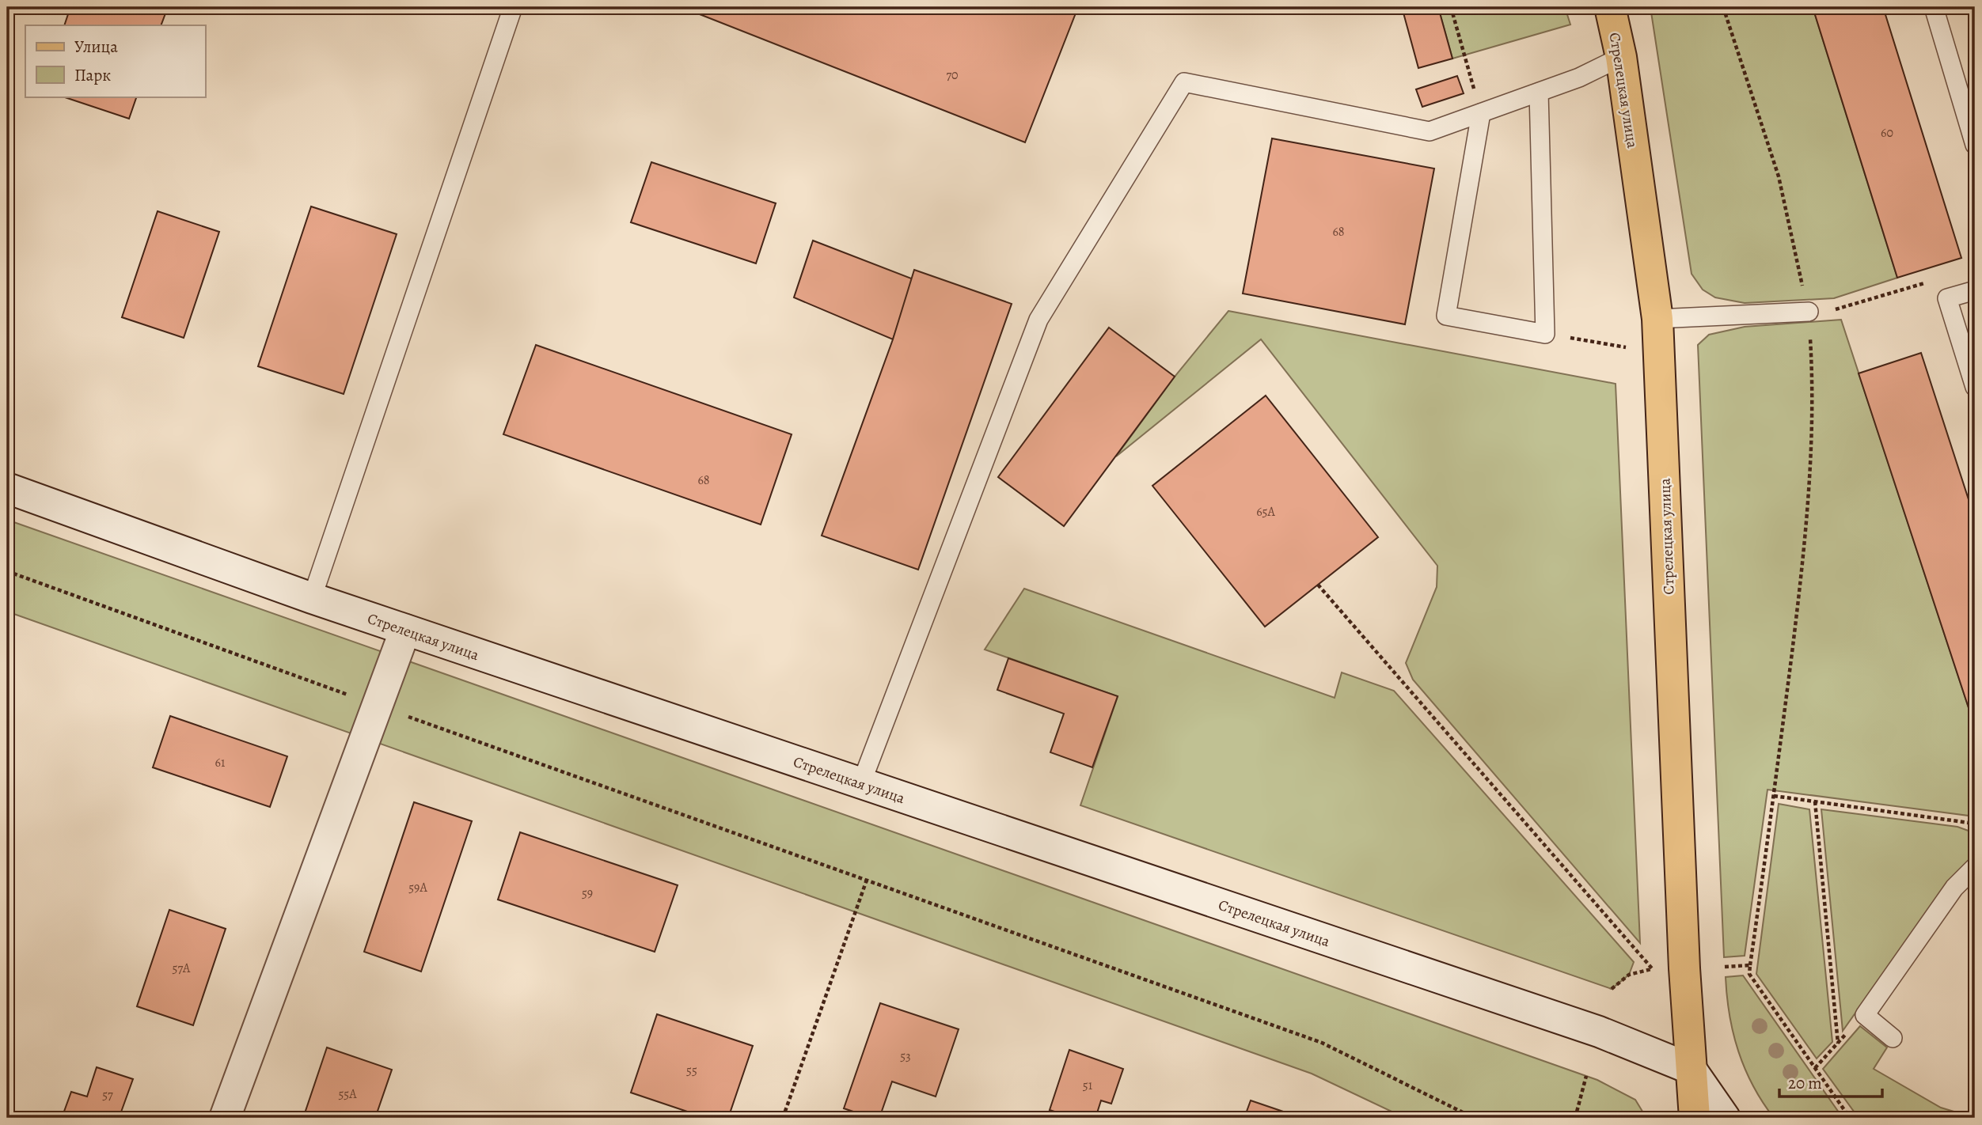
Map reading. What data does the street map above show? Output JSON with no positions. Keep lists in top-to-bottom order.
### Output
{
  "streets": {
    "main road": ["Стрелецкая улица"]
  },
  "house_numbers": [
    "70",
    "60",
    "68",
    "68",
    "65А",
    "61",
    "59А",
    "59",
    "57А",
    "53",
    "55",
    "51",
    "55А",
    "57"
  ],
  "legend": ["Улица", "Парк"],
  "scale_bar": "20 m"
}
